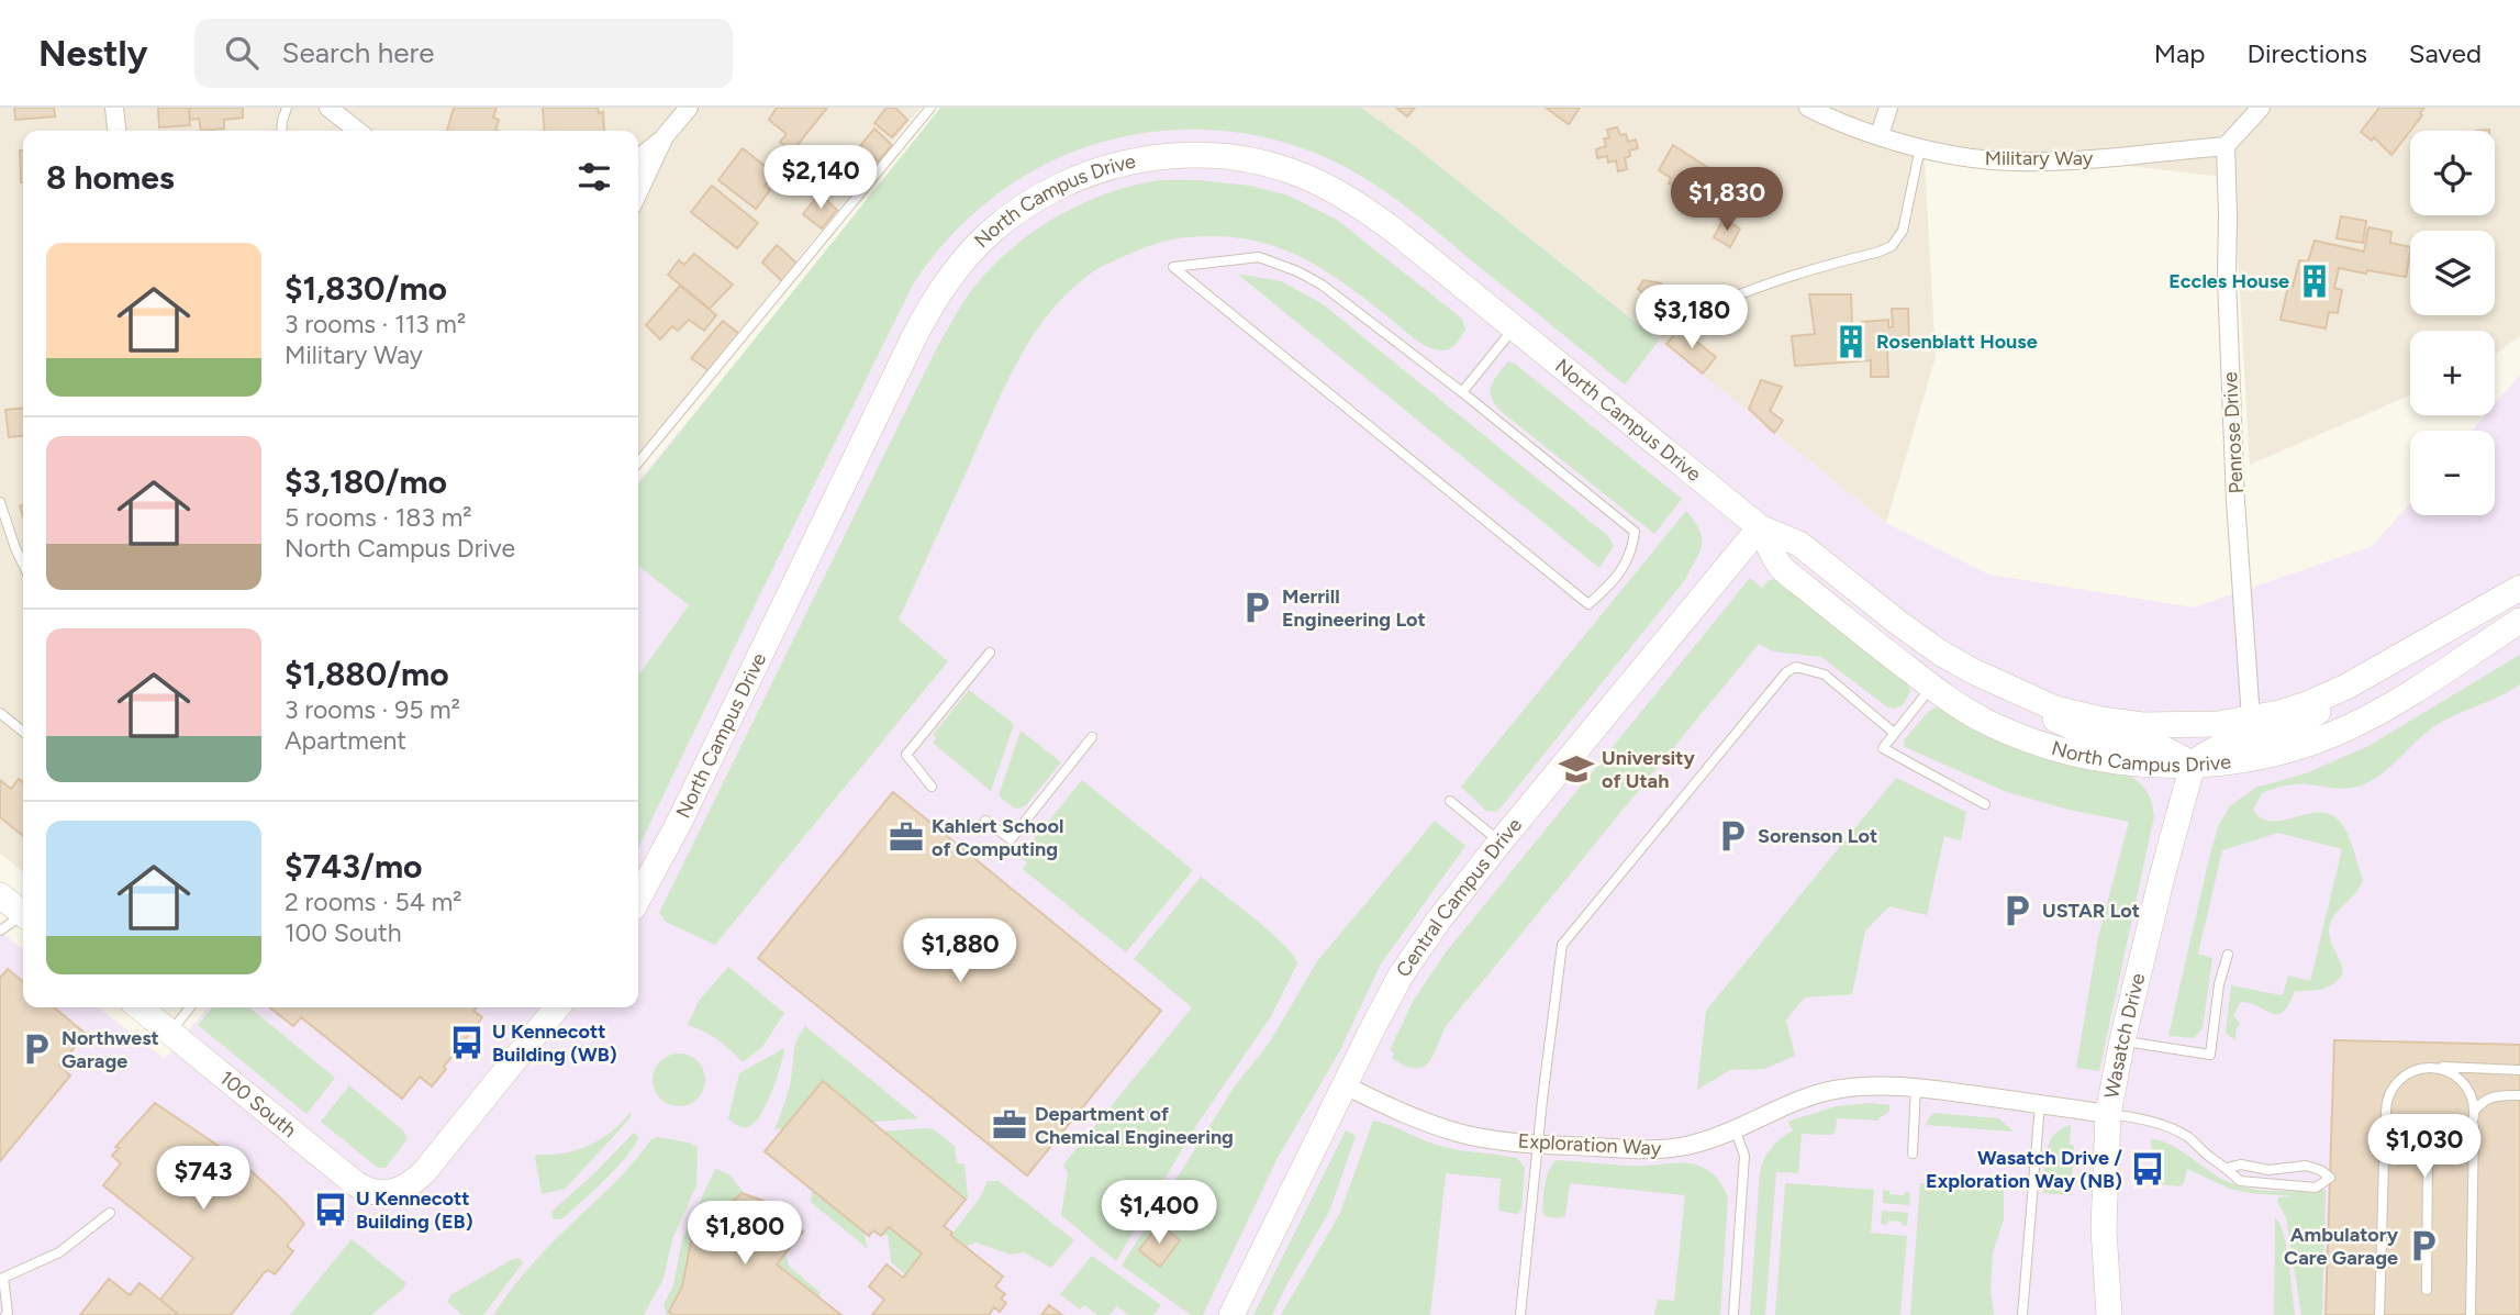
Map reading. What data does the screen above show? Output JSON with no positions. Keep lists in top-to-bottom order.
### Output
{
  "streets": {
    "main road": [
      "North Campus Drive",
      "Central Campus Drive",
      "Wasatch Drive",
      "100 South"
    ],
    "street": ["Military Way", "Penrose Drive", "Exploration Way"]
  },
  "crossings": [
    ["Military Way", "Penrose Drive"],
    ["North Campus Drive", "Penrose Drive"],
    ["North Campus Drive", "Central Campus Drive"],
    ["North Campus Drive", "Wasatch Drive"],
    ["Central Campus Drive", "Exploration Way"],
    ["Wasatch Drive", "Exploration Way"]
  ],
  "places": {
    "building": ["Eccles House", "Rosenblatt House"],
    "parking": [
      "Merrill Engineering Lot",
      "Sorenson Lot",
      "USTAR Lot",
      "Northwest Garage",
      "Ambulatory Care Garage"
    ],
    "school or university": ["University of Utah"],
    "office": ["Kahlert School of Computing", "Department of Chemical Engineering"],
    "bus stop": ["U Kennecott Building (WB)", "Wasatch Drive / Exploration Way (NB)", "U Kennecott Building (EB)"]
  },
  "page": {
    "header": "Nestly",
    "search": "Search here",
    "nav": ["Map", "Directions", "Saved"],
    "map_buttons": ["+", "−"],
    "heading": "8 homes",
    "price": [
      "$2,140",
      "$1,830",
      "$3,180",
      "$1,880",
      "$1,030",
      "$743",
      "$1,400",
      "$1,800"
    ],
    "list": [
      {
        "name": "$1,830/mo",
        "note": "3 rooms · 113 m² · Military Way"
      },
      {
        "name": "$3,180/mo",
        "note": "5 rooms · 183 m² · North Campus Drive"
      },
      {
        "name": "$1,880/mo",
        "note": "3 rooms · 95 m² · Apartment"
      },
      {
        "name": "$743/mo",
        "note": "2 rooms · 54 m² · 100 South"
      }
    ]
  }
}
